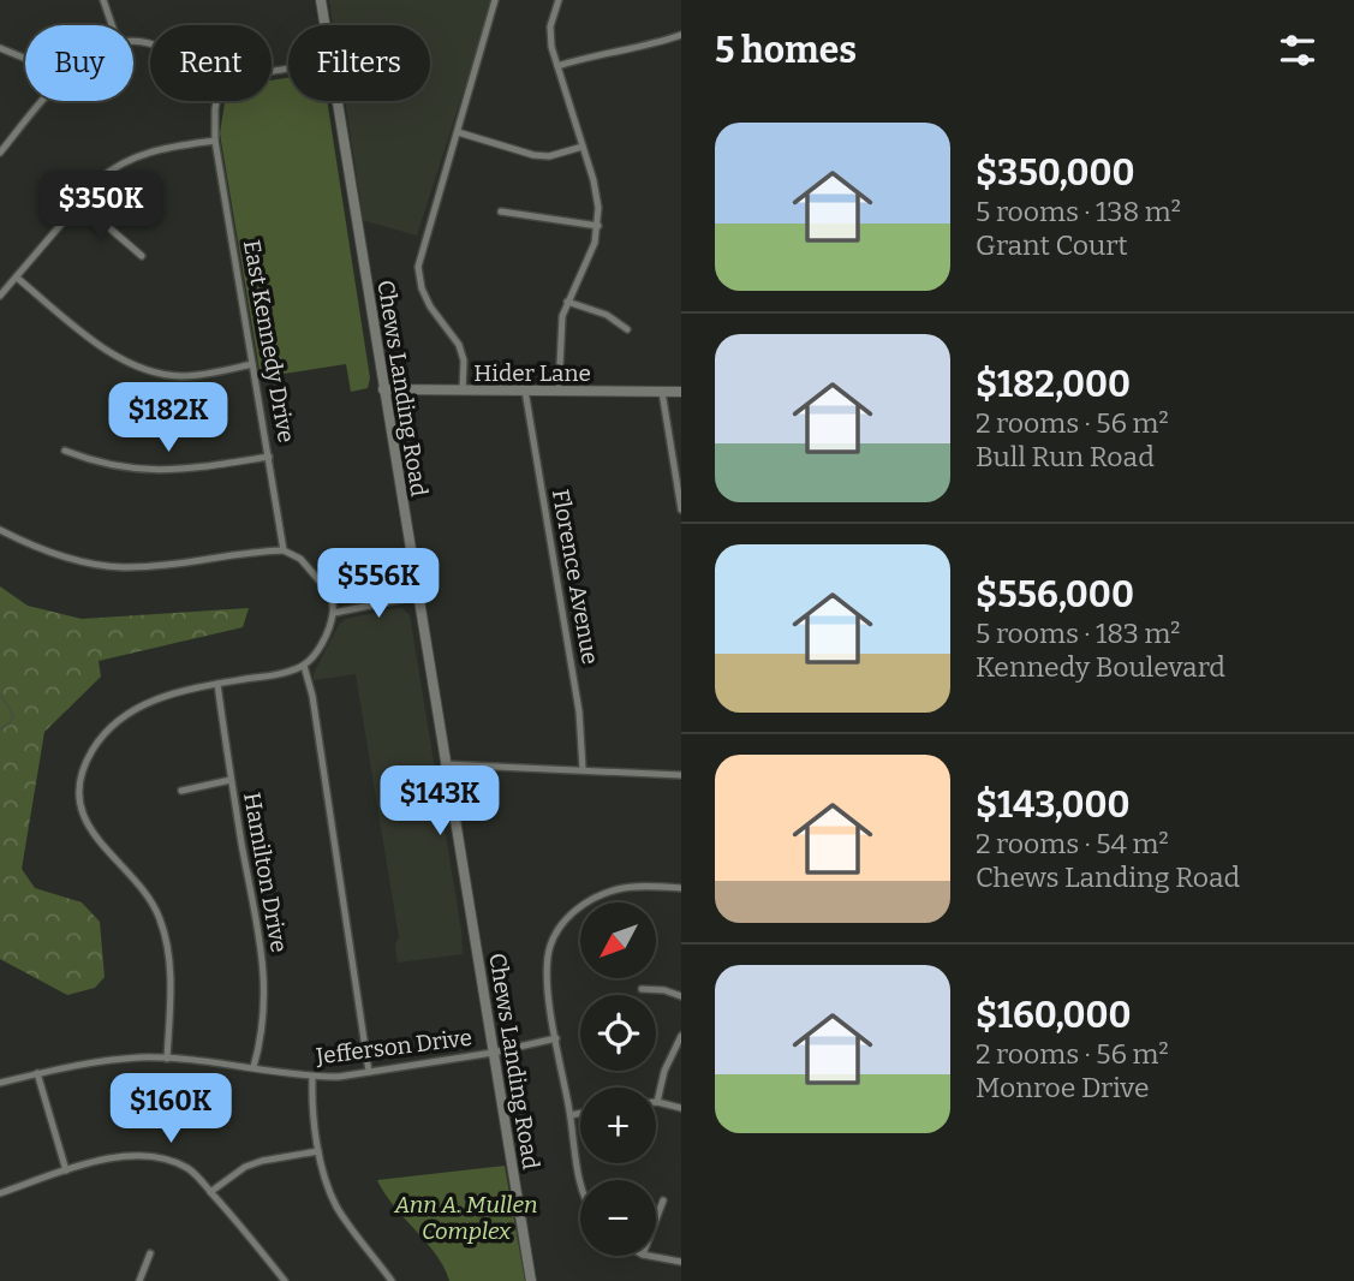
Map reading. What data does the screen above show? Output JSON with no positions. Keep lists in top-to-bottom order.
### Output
{
  "streets": {
    "main road": ["Hider Lane", "Chews Landing Road"],
    "street": [
      "East Kennedy Drive",
      "Florence Avenue",
      "Hamilton Drive",
      "Jefferson Drive"
    ]
  },
  "crossings": [
    ["Hider Lane", "Chews Landing Road"],
    ["Hider Lane", "Florence Avenue"],
    ["Chews Landing Road", "Jefferson Drive"],
    ["Hamilton Drive", "Jefferson Drive"]
  ],
  "parks": ["Ann A. Mullen Complex"],
  "north": "bottom left",
  "page": {
    "heading": "5 homes",
    "chip": ["Buy", "Rent", "Filters"],
    "list": [
      {
        "name": "$350,000",
        "note": "5 rooms · 138 m² · Grant Court"
      },
      {
        "name": "$182,000",
        "note": "2 rooms · 56 m² · Bull Run Road"
      },
      {
        "name": "$556,000",
        "note": "5 rooms · 183 m² · Kennedy Boulevard"
      },
      {
        "name": "$143,000",
        "note": "2 rooms · 54 m² · Chews Landing Road"
      },
      {
        "name": "$160,000",
        "note": "2 rooms · 56 m² · Monroe Drive"
      }
    ],
    "price": [
      "$350K",
      "$182K",
      "$556K",
      "$143K",
      "$160K"
    ],
    "map_buttons": ["+", "−"]
  }
}
